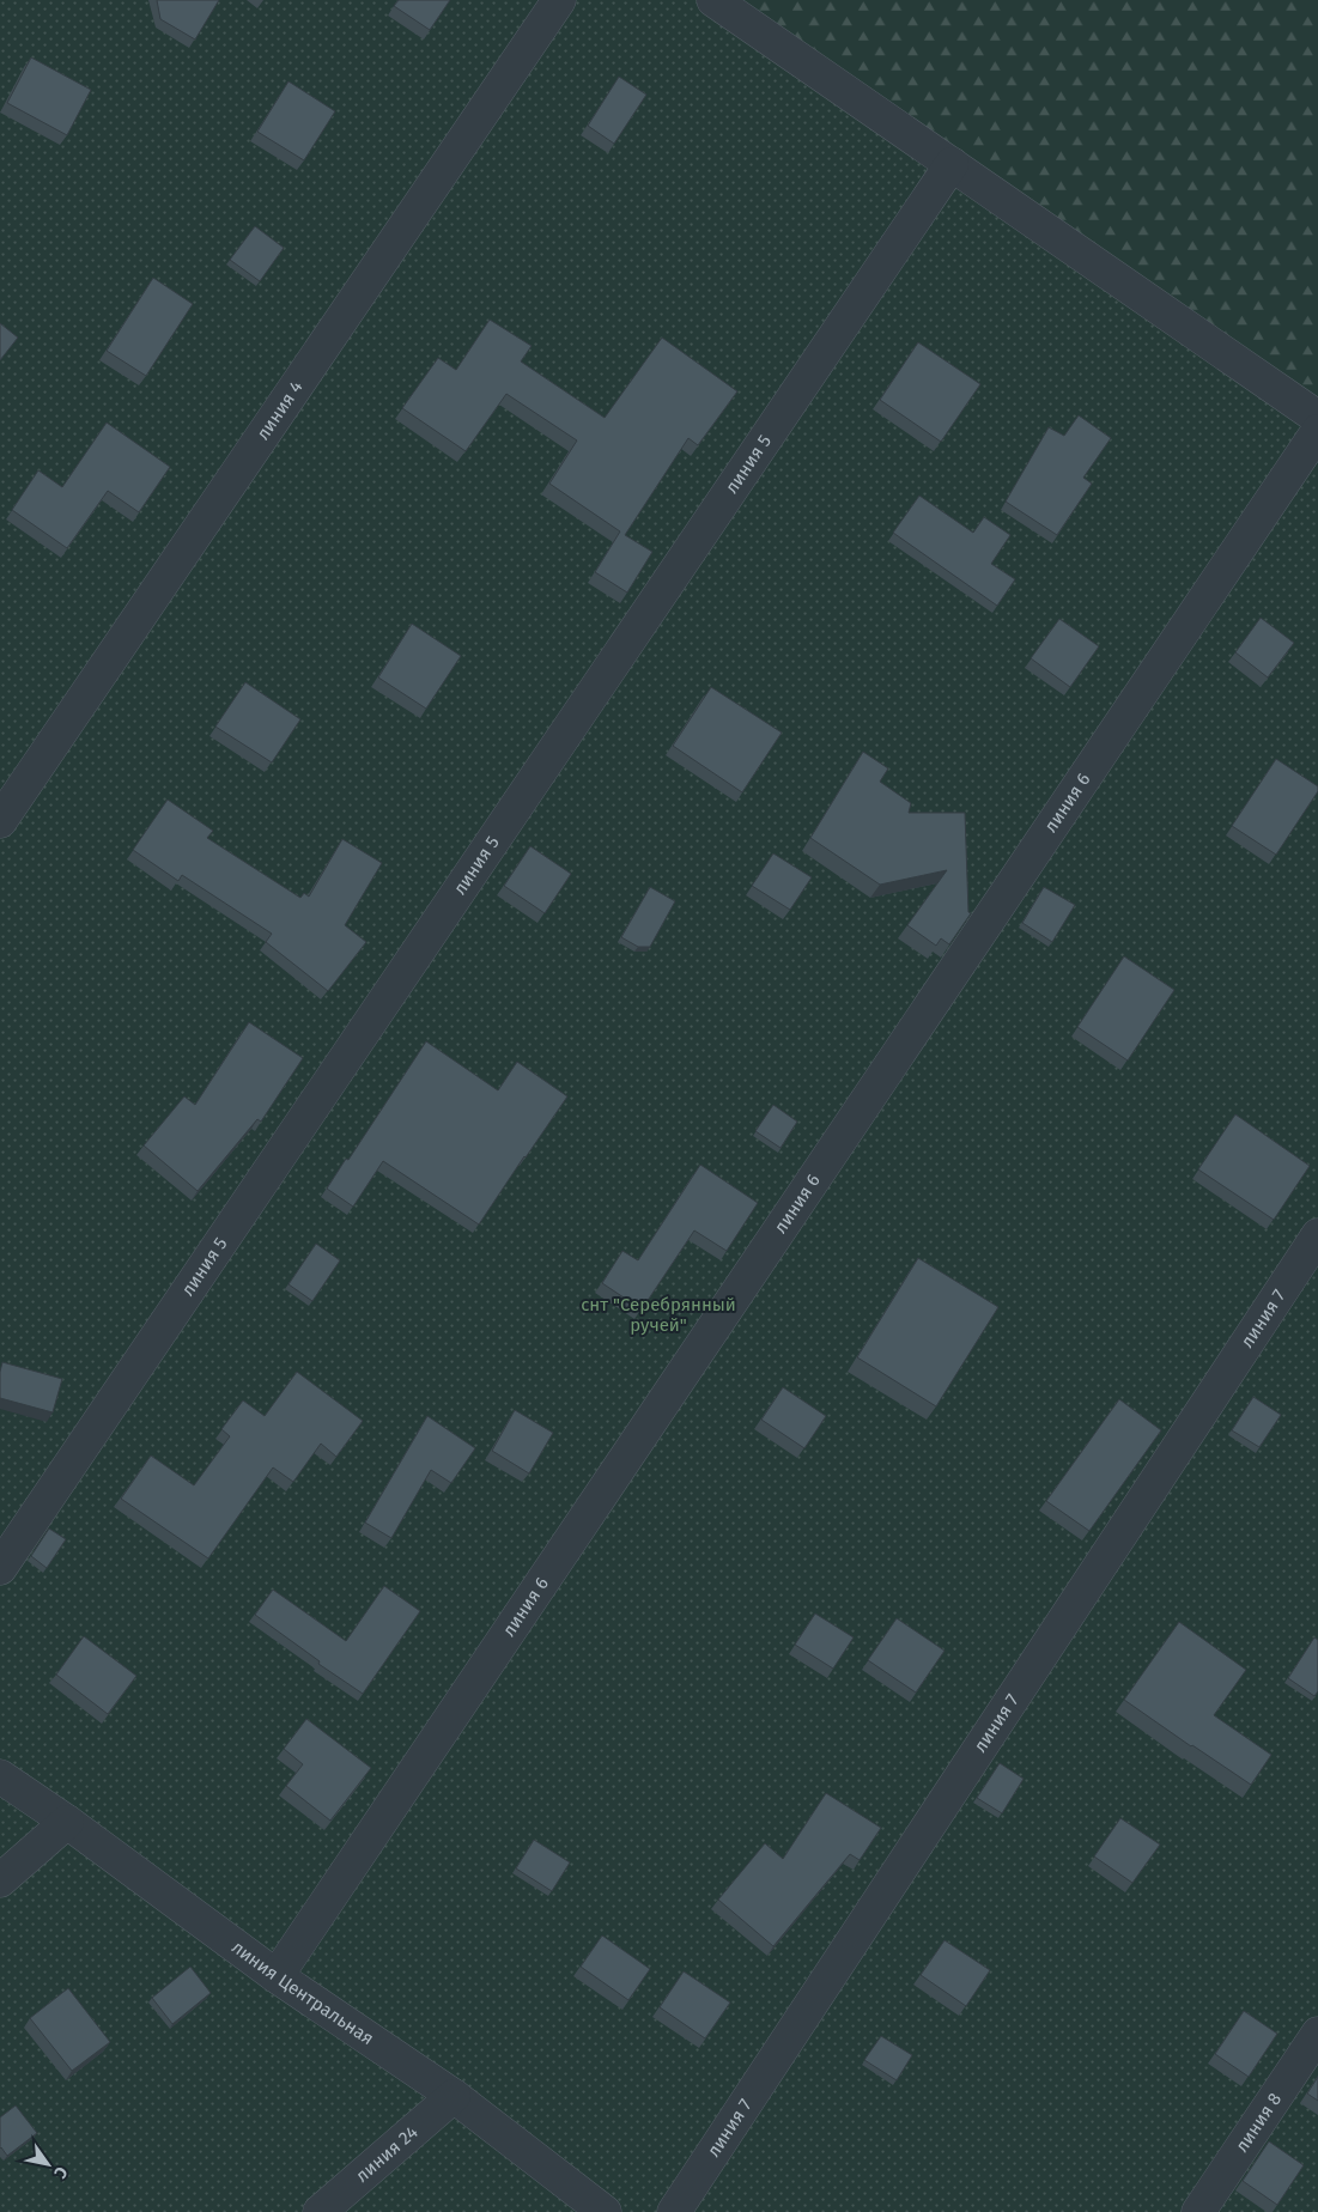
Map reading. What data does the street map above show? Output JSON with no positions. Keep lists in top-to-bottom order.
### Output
{
  "streets": {
    "street": [
      "линия 4",
      "линия 5",
      "линия 6",
      "линия 7",
      "линия Центральная",
      "линия 8",
      "линия 24"
    ]
  },
  "crossings": [
    ["линия 6", "линия Центральная"],
    ["линия Центральная", "линия 24"]
  ],
  "parks": ["снт \"Серебрянный ручей\""],
  "north": "bottom right"
}
